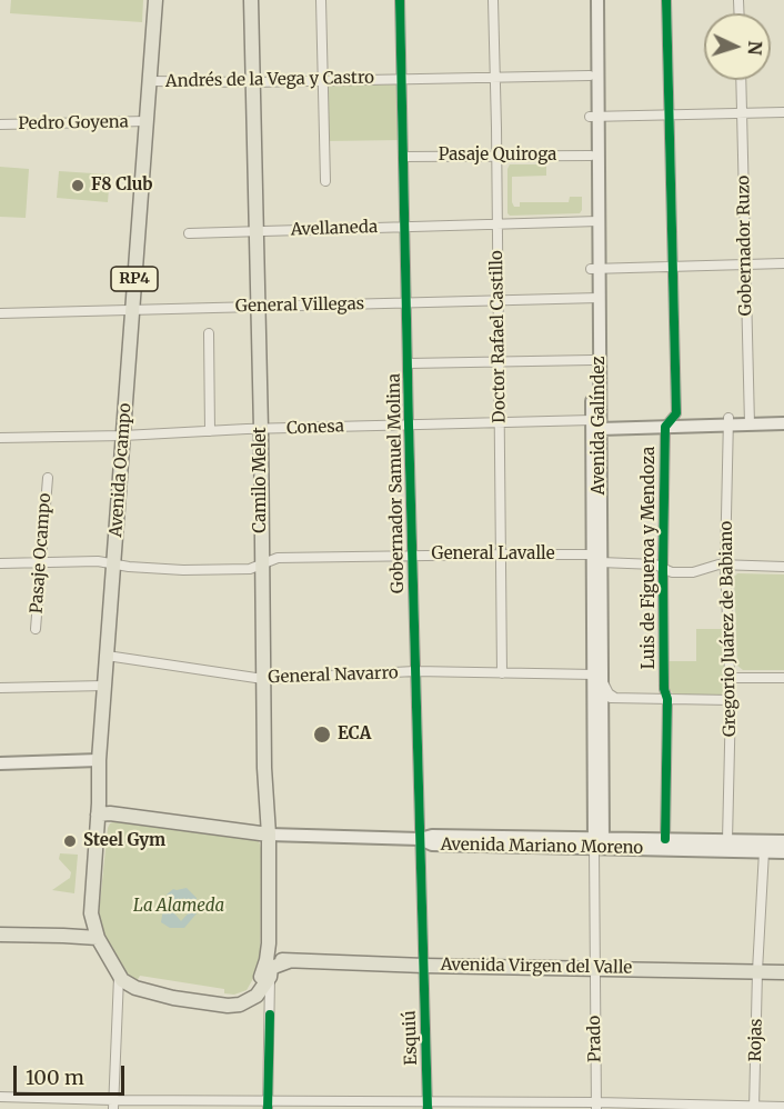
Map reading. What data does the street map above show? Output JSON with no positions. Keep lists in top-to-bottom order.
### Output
{
  "streets": {
    "main road": [
      "RP4",
      "Avenida Galíndez",
      "Avenida Ocampo",
      "Camilo Melet",
      "Avenida Mariano Moreno",
      "Avenida Virgen del Valle"
    ],
    "street": [
      "Andrés de la Vega y Castro",
      "Pedro Goyena",
      "Pasaje Quiroga",
      "Avellaneda",
      "Gobernador Ruzo",
      "General Villegas",
      "Doctor Rafael Castillo",
      "Conesa",
      "Gobernador Samuel Molina",
      "Pasaje Ocampo",
      "General Lavalle",
      "Luis de Figueroa y Mendoza",
      "Gregorio Juárez de Babiano",
      "General Navarro",
      "Esquiú",
      "Prado",
      "Rojas"
    ]
  },
  "crossings": [
    ["Andrés de la Vega y Castro", "Doctor Rafael Castillo"],
    ["Andrés de la Vega y Castro", "Avenida Galíndez"],
    ["Andrés de la Vega y Castro", "Avenida Ocampo"],
    ["Andrés de la Vega y Castro", "Camilo Melet"],
    ["Andrés de la Vega y Castro", "Gobernador Samuel Molina"],
    ["Pedro Goyena", "Avenida Ocampo"],
    ["Pasaje Quiroga", "Doctor Rafael Castillo"],
    ["Pasaje Quiroga", "Avenida Galíndez"],
    ["Pasaje Quiroga", "Gobernador Samuel Molina"],
    ["Avellaneda", "Doctor Rafael Castillo"],
    ["Avellaneda", "Avenida Galíndez"],
    ["Avellaneda", "Camilo Melet"],
    ["Avellaneda", "Gobernador Samuel Molina"],
    ["General Villegas", "Doctor Rafael Castillo"],
    ["General Villegas", "Avenida Galíndez"],
    ["General Villegas", "Avenida Ocampo"],
    ["General Villegas", "Camilo Melet"],
    ["General Villegas", "Gobernador Samuel Molina"],
    ["Doctor Rafael Castillo", "Conesa"],
    ["Doctor Rafael Castillo", "General Lavalle"],
    ["Doctor Rafael Castillo", "General Navarro"],
    ["Avenida Galíndez", "Conesa"],
    ["Avenida Galíndez", "General Lavalle"],
    ["Avenida Galíndez", "General Navarro"],
    ["Avenida Galíndez", "Avenida Mariano Moreno"],
    ["Avenida Galíndez", "Avenida Virgen del Valle"],
    ["Avenida Galíndez", "Prado"],
    ["Conesa", "Avenida Ocampo"],
    ["Conesa", "Camilo Melet"],
    ["Conesa", "Gobernador Samuel Molina"],
    ["Avenida Ocampo", "Camilo Melet"],
    ["Avenida Ocampo", "General Lavalle"],
    ["Avenida Ocampo", "General Navarro"],
    ["Avenida Ocampo", "Avenida Mariano Moreno"],
    ["Avenida Ocampo", "Avenida Virgen del Valle"],
    ["Camilo Melet", "General Lavalle"],
    ["Camilo Melet", "General Navarro"],
    ["Camilo Melet", "Avenida Mariano Moreno"],
    ["Camilo Melet", "Avenida Virgen del Valle"],
    ["Gobernador Samuel Molina", "General Lavalle"],
    ["Gobernador Samuel Molina", "General Navarro"],
    ["Gobernador Samuel Molina", "Avenida Mariano Moreno"],
    ["Gobernador Samuel Molina", "Avenida Virgen del Valle"],
    ["Gobernador Samuel Molina", "Esquiú"],
    ["Pasaje Ocampo", "General Lavalle"],
    ["General Lavalle", "Luis de Figueroa y Mendoza"],
    ["General Lavalle", "Gregorio Juárez de Babiano"],
    ["Luis de Figueroa y Mendoza", "Avenida Mariano Moreno"],
    ["Gregorio Juárez de Babiano", "Avenida Mariano Moreno"],
    ["Avenida Mariano Moreno", "Avenida Virgen del Valle"],
    ["Avenida Virgen del Valle", "Esquiú"],
    ["Avenida Virgen del Valle", "Prado"],
    ["Avenida Virgen del Valle", "Rojas"]
  ],
  "parks": ["La Alameda"],
  "places": ["F8 Club", "ECA", "Steel Gym"],
  "scale_bar": "100 m",
  "north": "right"
}
